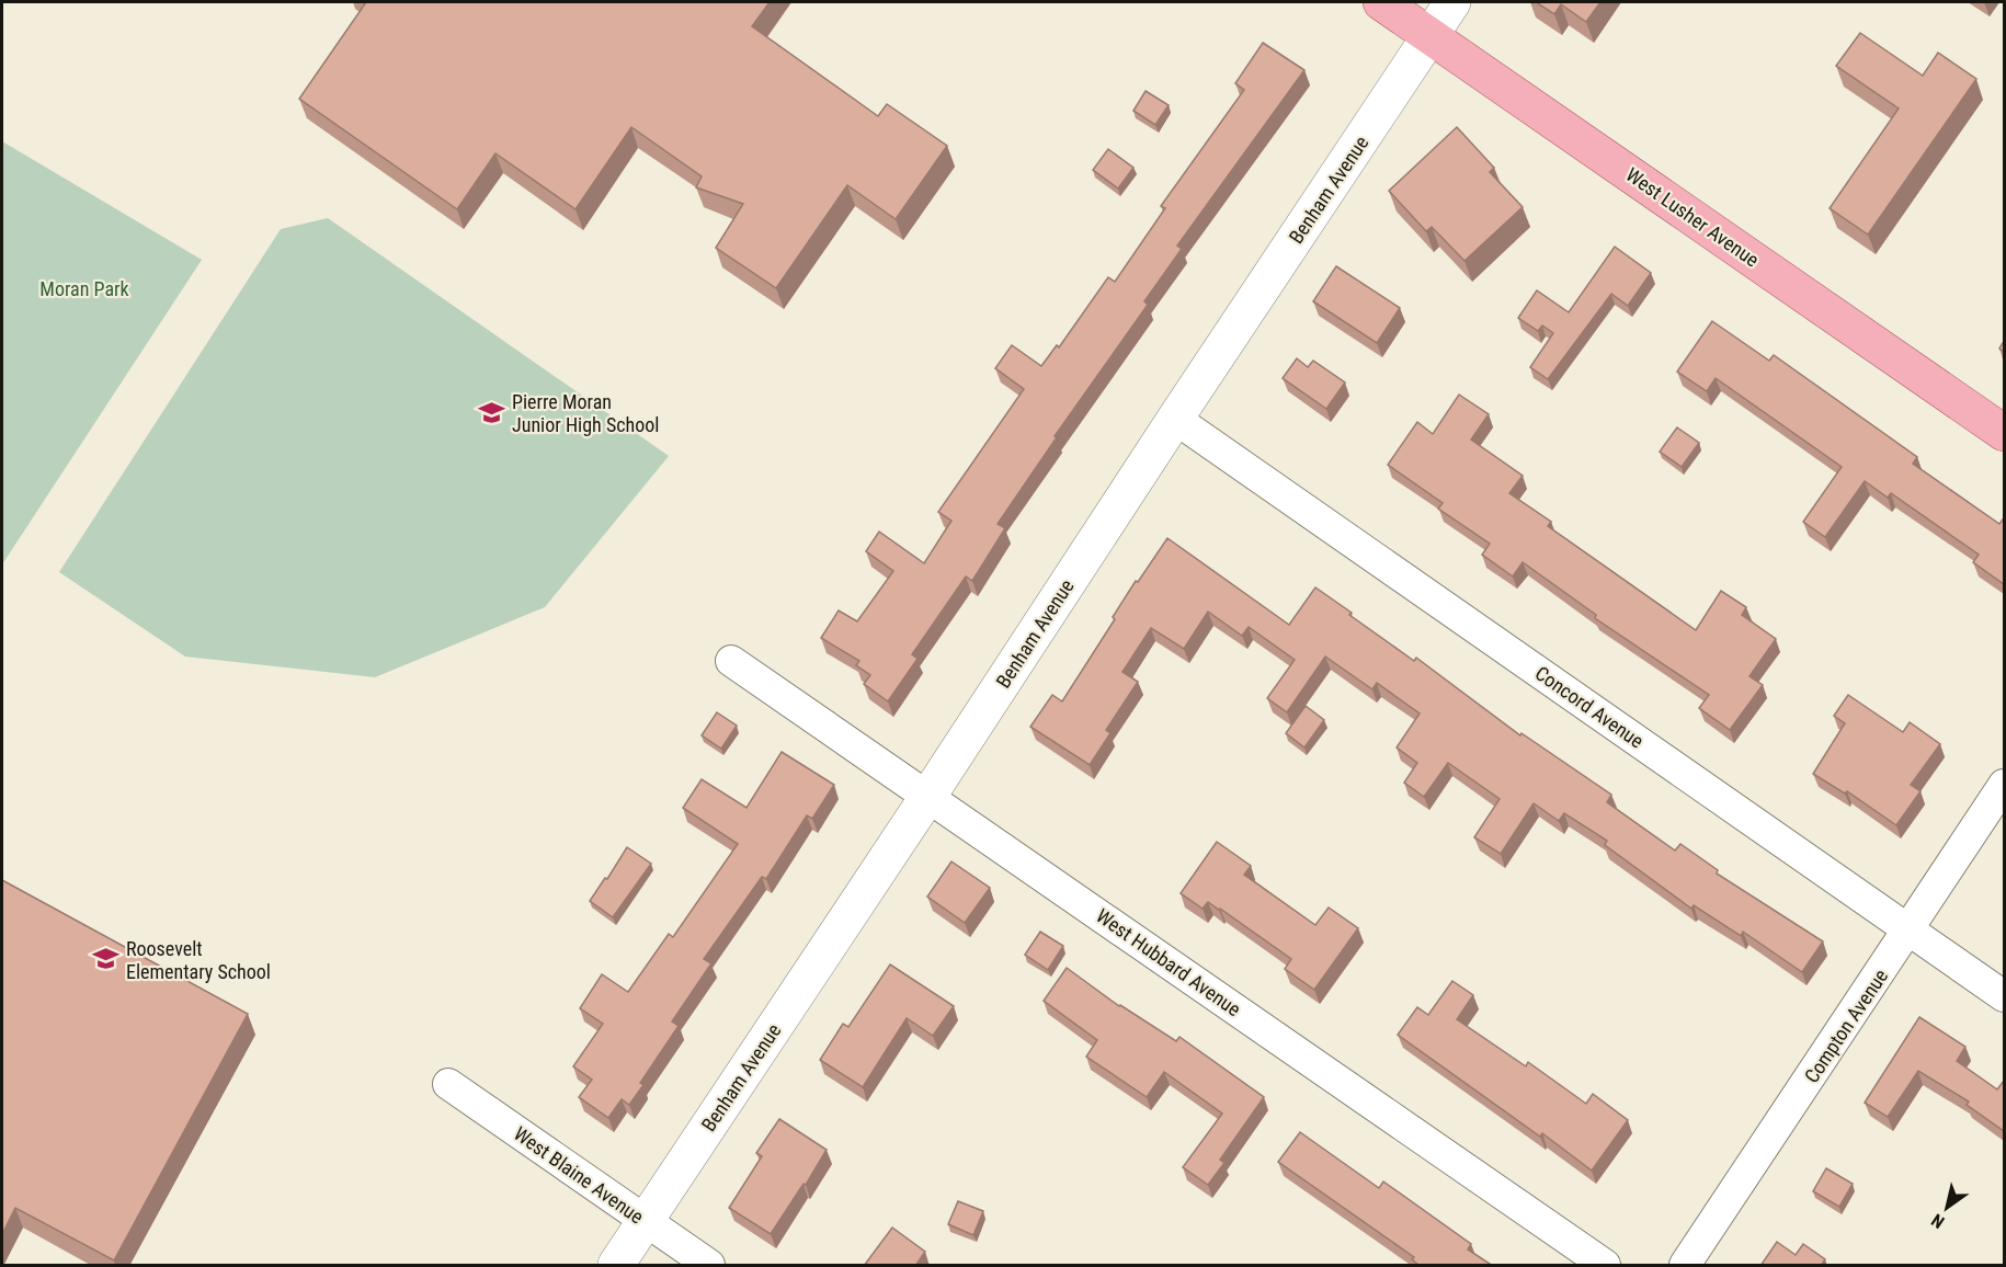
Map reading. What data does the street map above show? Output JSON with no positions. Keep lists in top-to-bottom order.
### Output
{
  "streets": {
    "main road": ["Benham Avenue", "West Lusher Avenue"],
    "street": [
      "Concord Avenue",
      "West Hubbard Avenue",
      "Compton Avenue",
      "West Blaine Avenue"
    ]
  },
  "crossings": [
    ["Benham Avenue", "West Lusher Avenue"],
    ["Benham Avenue", "Concord Avenue"],
    ["Benham Avenue", "West Hubbard Avenue"],
    ["Benham Avenue", "West Blaine Avenue"],
    ["Concord Avenue", "Compton Avenue"]
  ],
  "parks": ["Moran Park"],
  "places": {
    "school or university": ["Pierre Moran Junior High School", "Roosevelt Elementary School"]
  },
  "north": "bottom left"
}
